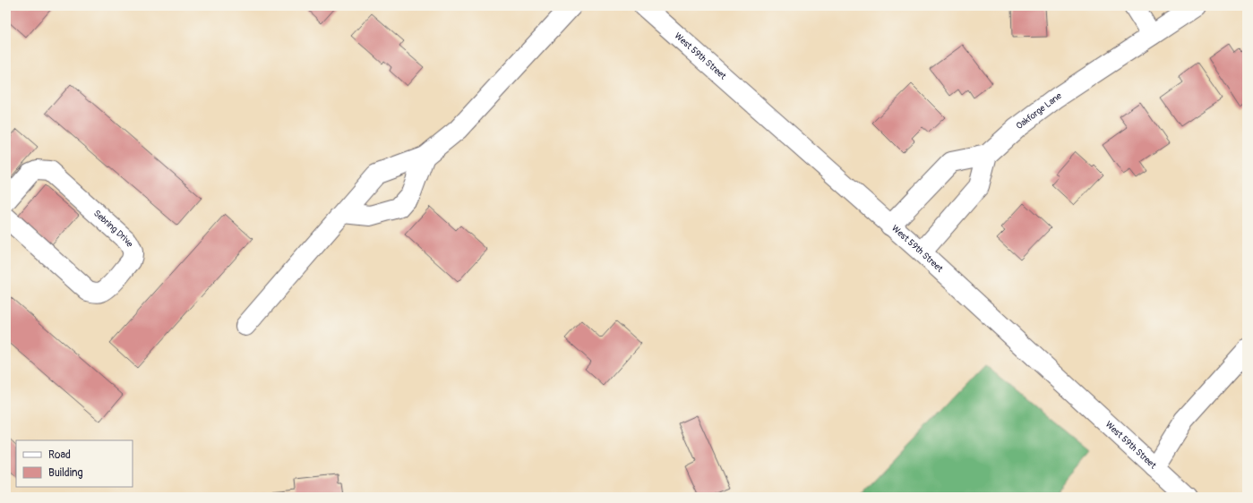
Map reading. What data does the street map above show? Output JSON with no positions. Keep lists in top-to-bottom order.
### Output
{
  "streets": {
    "street": ["West 59th Street", "Oakforge Lane", "Sebring Drive"]
  },
  "legend": ["Road", "Building"]
}
